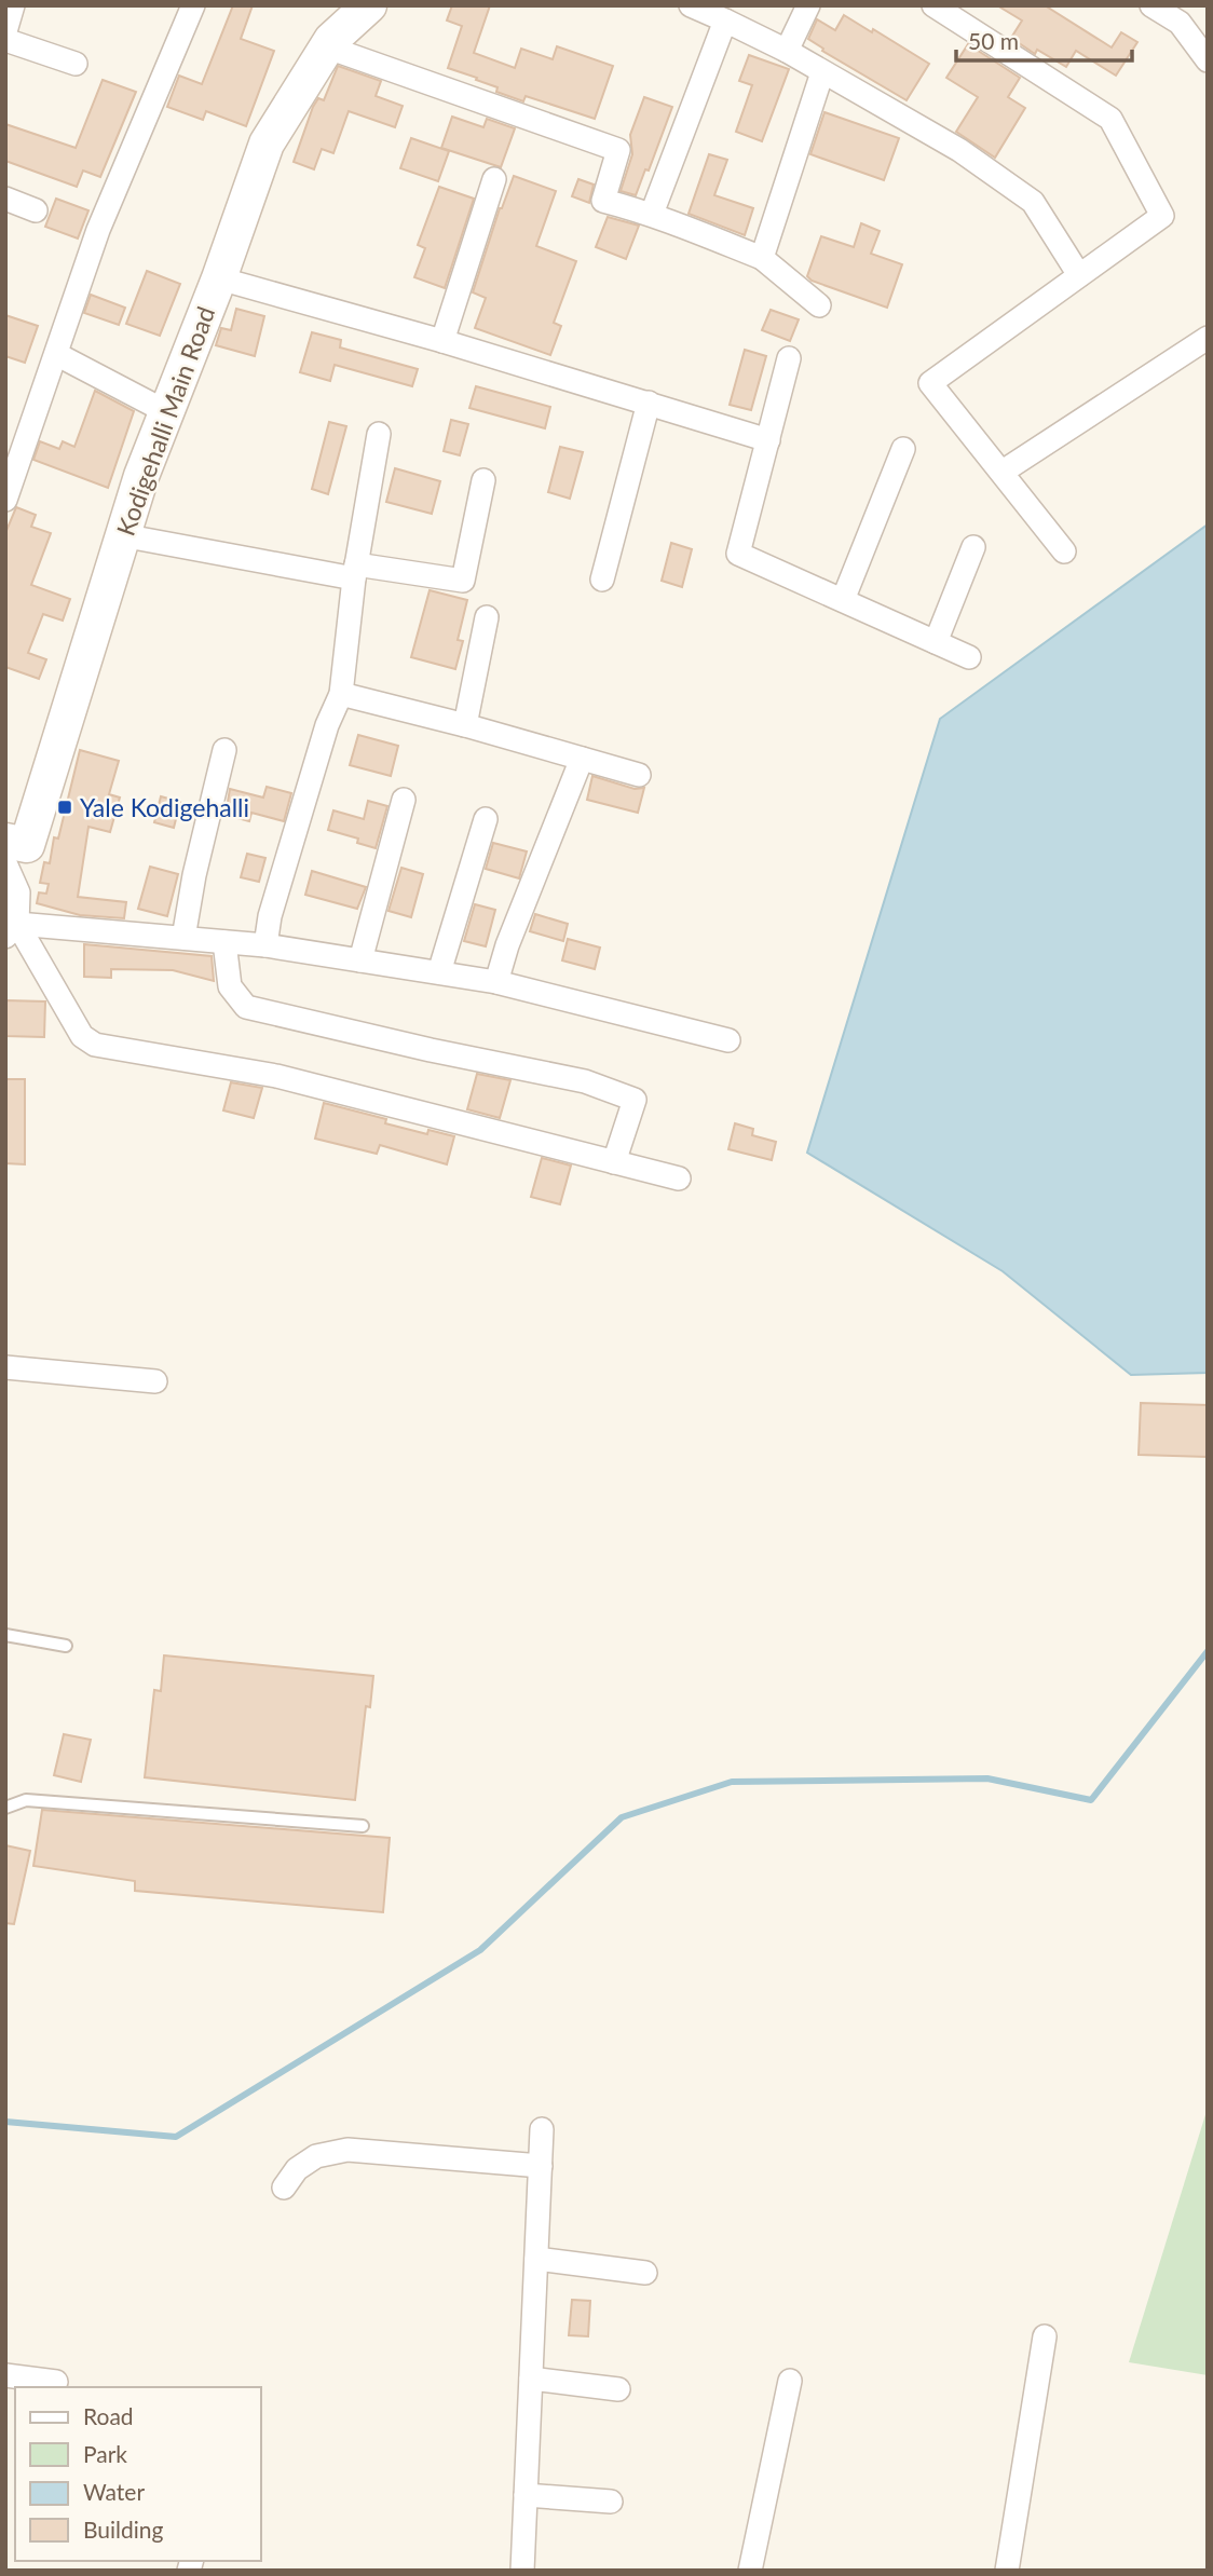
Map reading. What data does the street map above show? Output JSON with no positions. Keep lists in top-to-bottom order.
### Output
{
  "streets": {
    "street": ["Kodigehalli Main Road"]
  },
  "places": {
    "transit": ["Yale Kodigehalli"]
  },
  "legend": [
    "Road",
    "Park",
    "Water",
    "Building"
  ],
  "scale_bar": "50 m"
}
